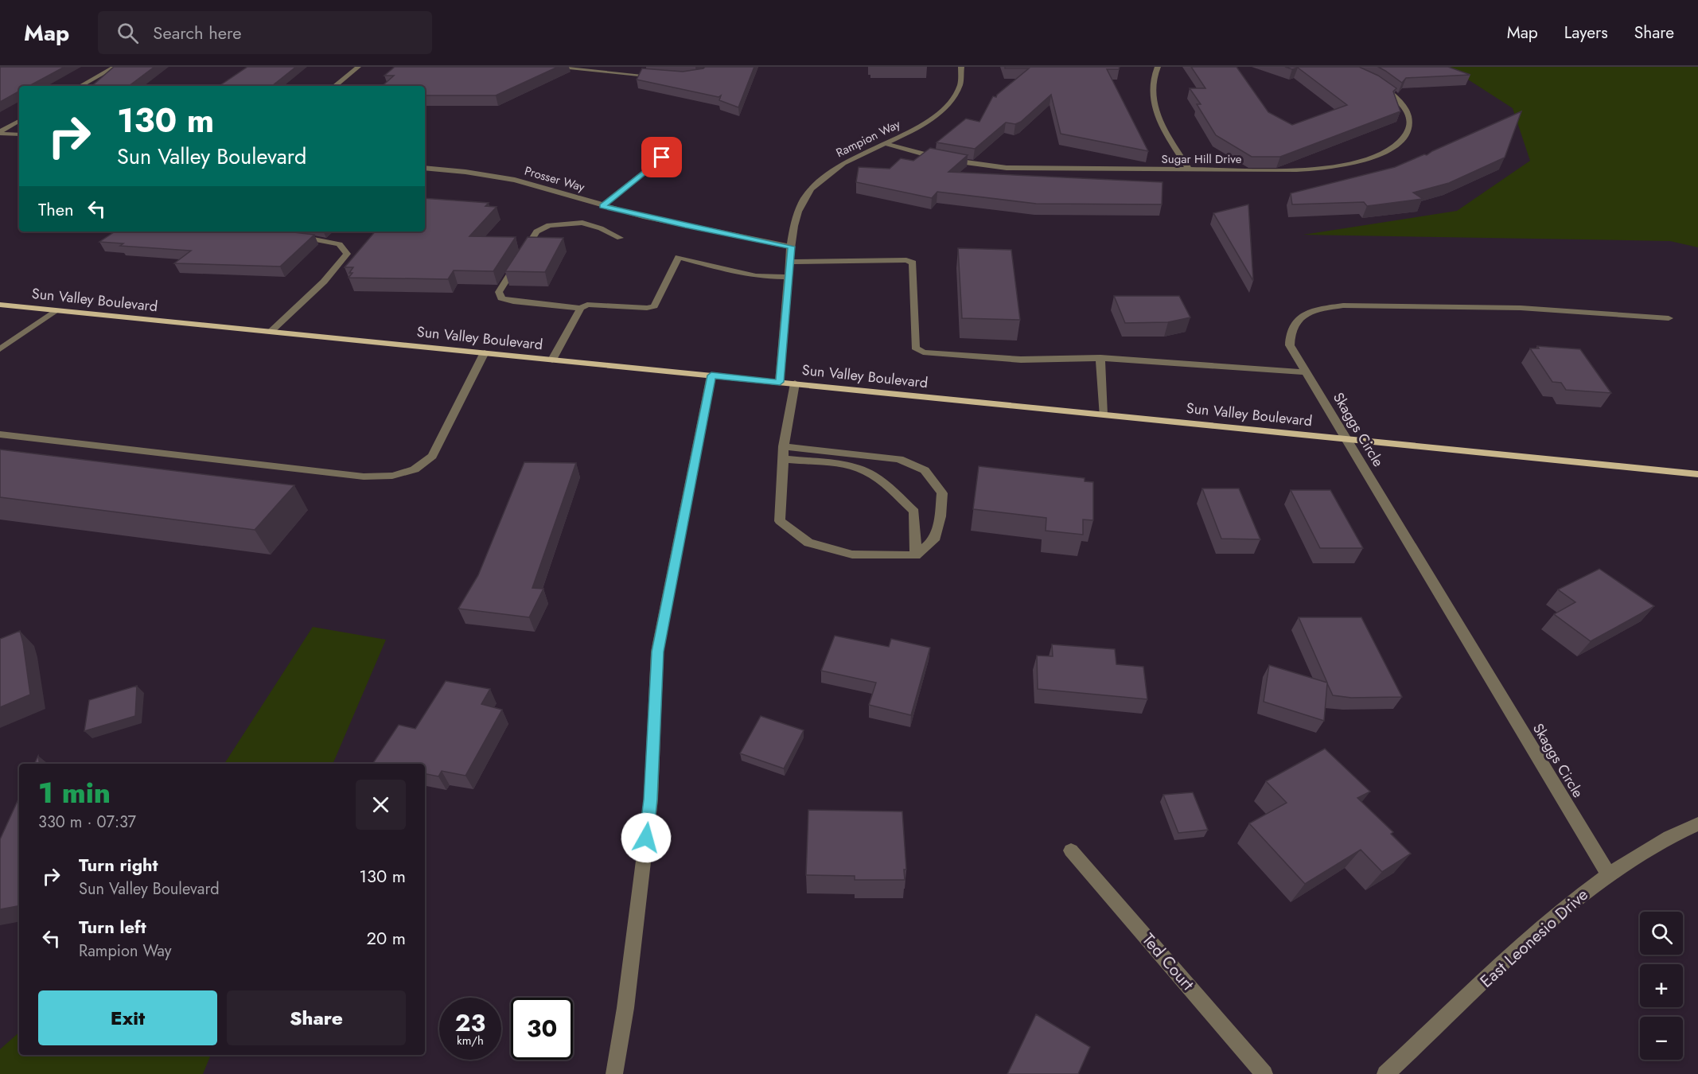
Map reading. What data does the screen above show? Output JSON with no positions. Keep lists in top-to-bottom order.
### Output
{
  "streets": {
    "main road": ["Sun Valley Boulevard"],
    "street": [
      "Rampion Way",
      "Sugar Hill Drive",
      "Prosser Way",
      "Skaggs Circle",
      "East Leonesio Drive",
      "Ted Court"
    ]
  },
  "crossings": [
    ["Rampion Way", "Sugar Hill Drive"],
    ["Rampion Way", "Prosser Way"],
    ["Rampion Way", "Sun Valley Boulevard"],
    ["Sun Valley Boulevard", "Skaggs Circle"],
    ["Skaggs Circle", "East Leonesio Drive"]
  ],
  "page": {
    "header": "Map",
    "search": "Search here",
    "nav": ["Map", "Layers", "Share"],
    "turn": ["130 m", "Sun Valley Boulevard"],
    "then": "Then",
    "heading": ["1 min", "330 m · 07:37"],
    "list": [
      {
        "name": "Turn right",
        "note": "Sun Valley Boulevard",
        "value": "130 m"
      },
      {
        "name": "Turn left",
        "note": "Rampion Way",
        "value": "20 m"
      }
    ],
    "map_buttons": ["+", "−"],
    "buttons": ["Exit", "Share"],
    "speed": "23 km/h",
    "limit": "30"
  }
}
